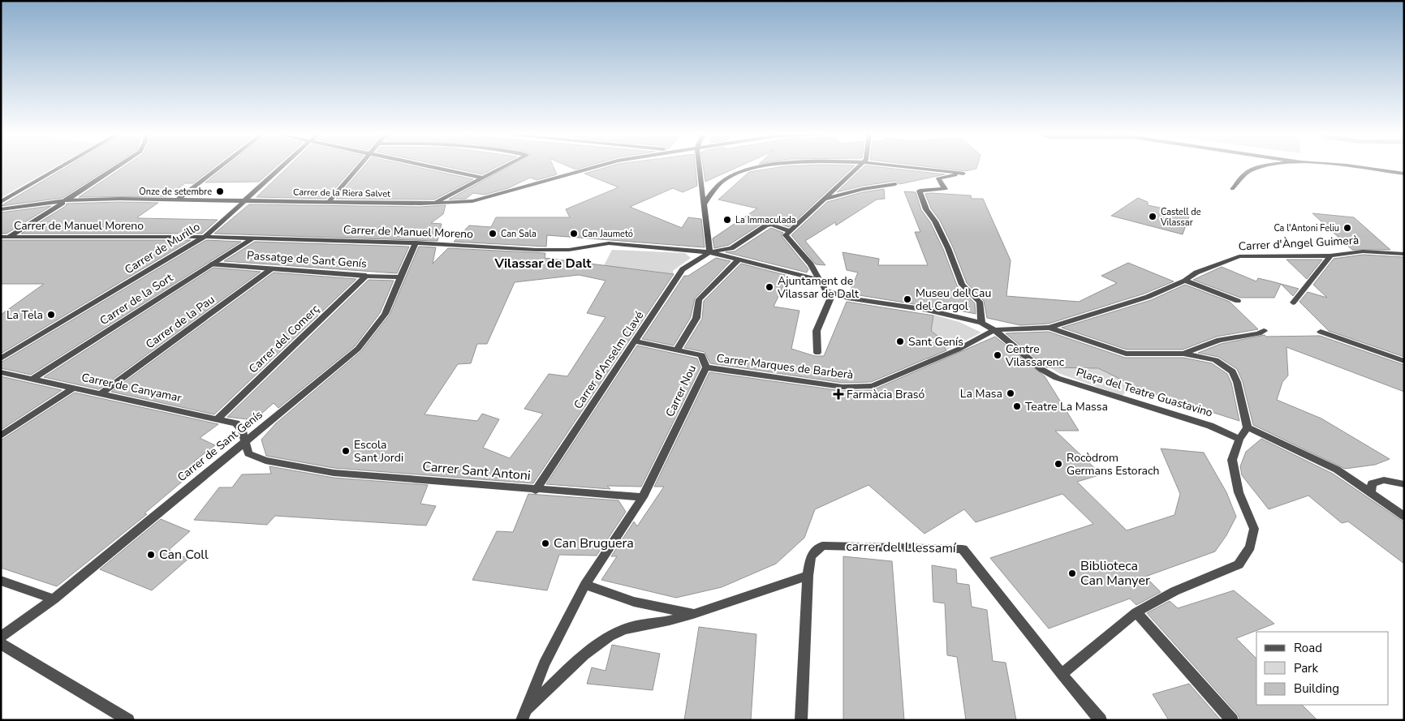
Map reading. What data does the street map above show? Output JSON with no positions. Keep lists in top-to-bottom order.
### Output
{
  "streets": {
    "street": [
      "Carrer de la Riera Salvet",
      "Carrer de Manuel Moreno",
      "Carrer d'Àngel Guimerà",
      "Carrer de Murillo",
      "Passatge de Sant Genís",
      "Carrer de la Sort",
      "Carrer de la Pau",
      "Carrer del Comerç",
      "Carrer d'Anselm Clavé",
      "Carrer Marques de Barberà",
      "Carrer de Canyamar",
      "Carrer Nou",
      "Plaça del Teatre Guastavino",
      "Carrer de Sant Genís",
      "Carrer Sant Antoni",
      "carrer del Llessamí"
    ]
  },
  "crossings": [
    ["Carrer de la Riera Salvet", "Carrer de Murillo"],
    ["Carrer de Manuel Moreno", "Carrer de Murillo"],
    ["Carrer de Manuel Moreno", "Carrer de la Sort"],
    ["Carrer de Manuel Moreno", "Carrer d'Anselm Clavé"],
    ["Carrer de Manuel Moreno", "Carrer de Sant Genís"],
    ["Carrer d'Àngel Guimerà", "Carrer Marques de Barberà"],
    ["Carrer d'Àngel Guimerà", "Plaça del Teatre Guastavino"],
    ["Passatge de Sant Genís", "Carrer de la Sort"],
    ["Passatge de Sant Genís", "Carrer de la Pau"],
    ["Passatge de Sant Genís", "Carrer del Comerç"],
    ["Passatge de Sant Genís", "Carrer de Sant Genís"],
    ["Carrer de la Sort", "Carrer de Canyamar"],
    ["Carrer de la Pau", "Carrer de Canyamar"],
    ["Carrer del Comerç", "Carrer de Canyamar"],
    ["Carrer d'Anselm Clavé", "Carrer Nou"],
    ["Carrer d'Anselm Clavé", "Carrer Sant Antoni"],
    ["Carrer Marques de Barberà", "Carrer Nou"],
    ["Carrer Marques de Barberà", "Plaça del Teatre Guastavino"],
    ["Carrer de Canyamar", "Carrer de Sant Genís"],
    ["Carrer de Canyamar", "Carrer Sant Antoni"],
    ["Carrer Nou", "Carrer Sant Antoni"],
    ["Carrer de Sant Genís", "Carrer Sant Antoni"]
  ],
  "districts": ["Vilassar de Dalt"],
  "places": {
    "other": [
      "Onze de setembre",
      "Castell de Vilassar",
      "La Immaculada",
      "Ca l'Antoni Feliu",
      "Can Sala",
      "Can Jaumetó",
      "Ajuntament de Vilassar de Dalt",
      "Museu del Cau del Cargol",
      "La Tela",
      "Sant Genís",
      "Centre Vilassarenc",
      "La Masa",
      "Teatre La Massa",
      "Escola Sant Jordi",
      "Rocòdrom Germans Estorach",
      "Can Bruguera",
      "Can Coll",
      "Biblioteca Can Manyer"
    ],
    "health": ["Farmàcia Brasó"]
  },
  "legend": ["Road", "Park", "Building"]
}
